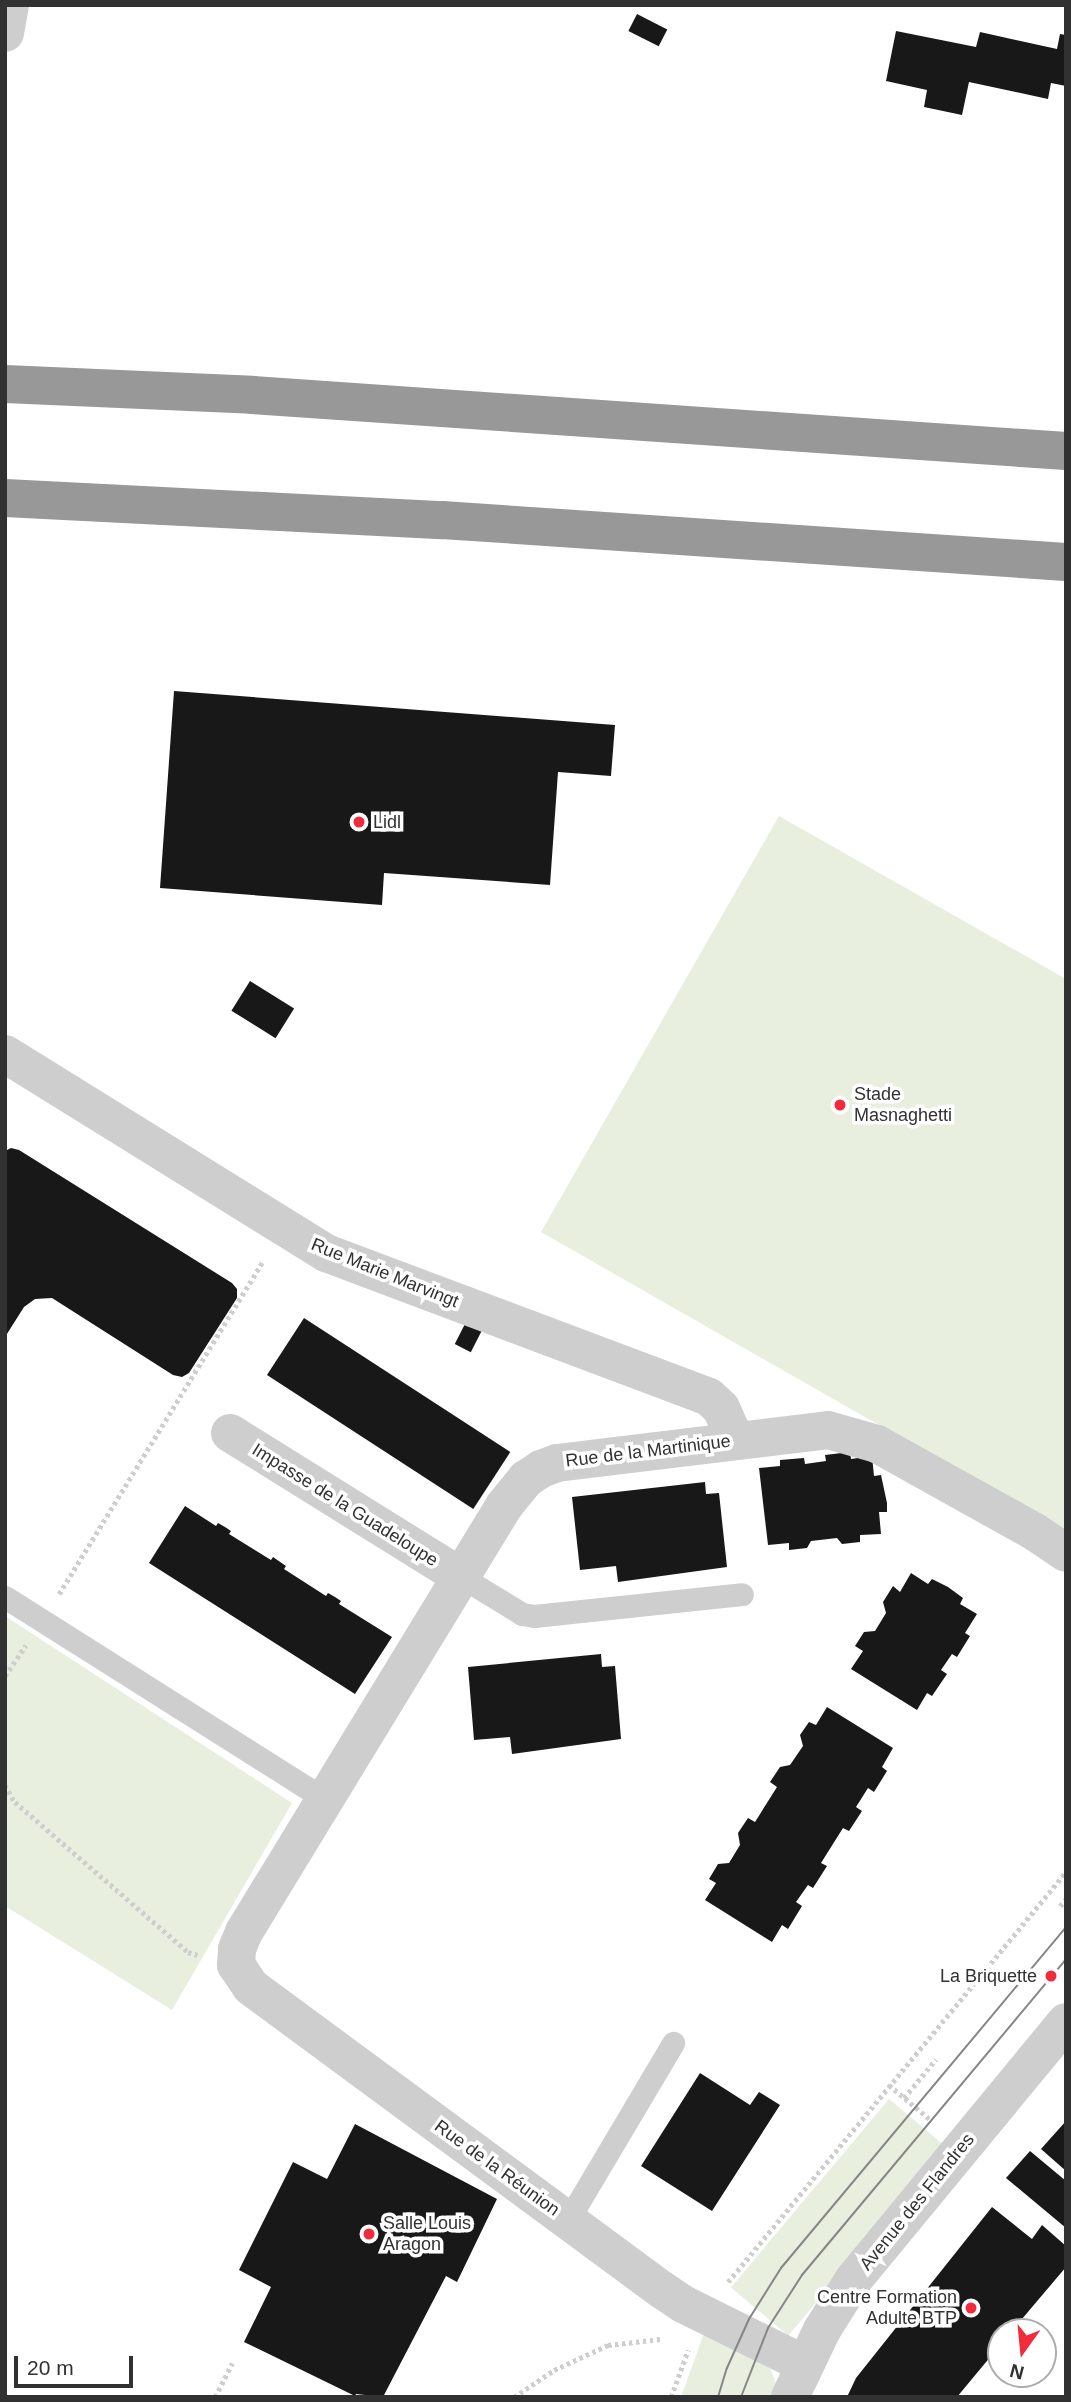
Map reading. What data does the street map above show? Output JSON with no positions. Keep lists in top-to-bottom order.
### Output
{
  "streets": {
    "street": [
      "Rue Marie Marvingt",
      "Rue de la Martinique",
      "Impasse de la Guadeloupe",
      "Rue de la Réunion",
      "Avenue des Flandres"
    ]
  },
  "crossings": [
    ["Rue Marie Marvingt", "Rue de la Martinique"],
    ["Rue de la Martinique", "Impasse de la Guadeloupe"],
    ["Rue de la Martinique", "Rue de la Réunion"],
    ["Rue de la Réunion", "Avenue des Flandres"]
  ],
  "places": [
    "Lidl",
    "Stade Masnaghetti",
    "La Briquette",
    "Salle Louis Aragon",
    "Centre Formation Adulte BTP"
  ],
  "scale_bar": "20 m",
  "north": "bottom"
}
